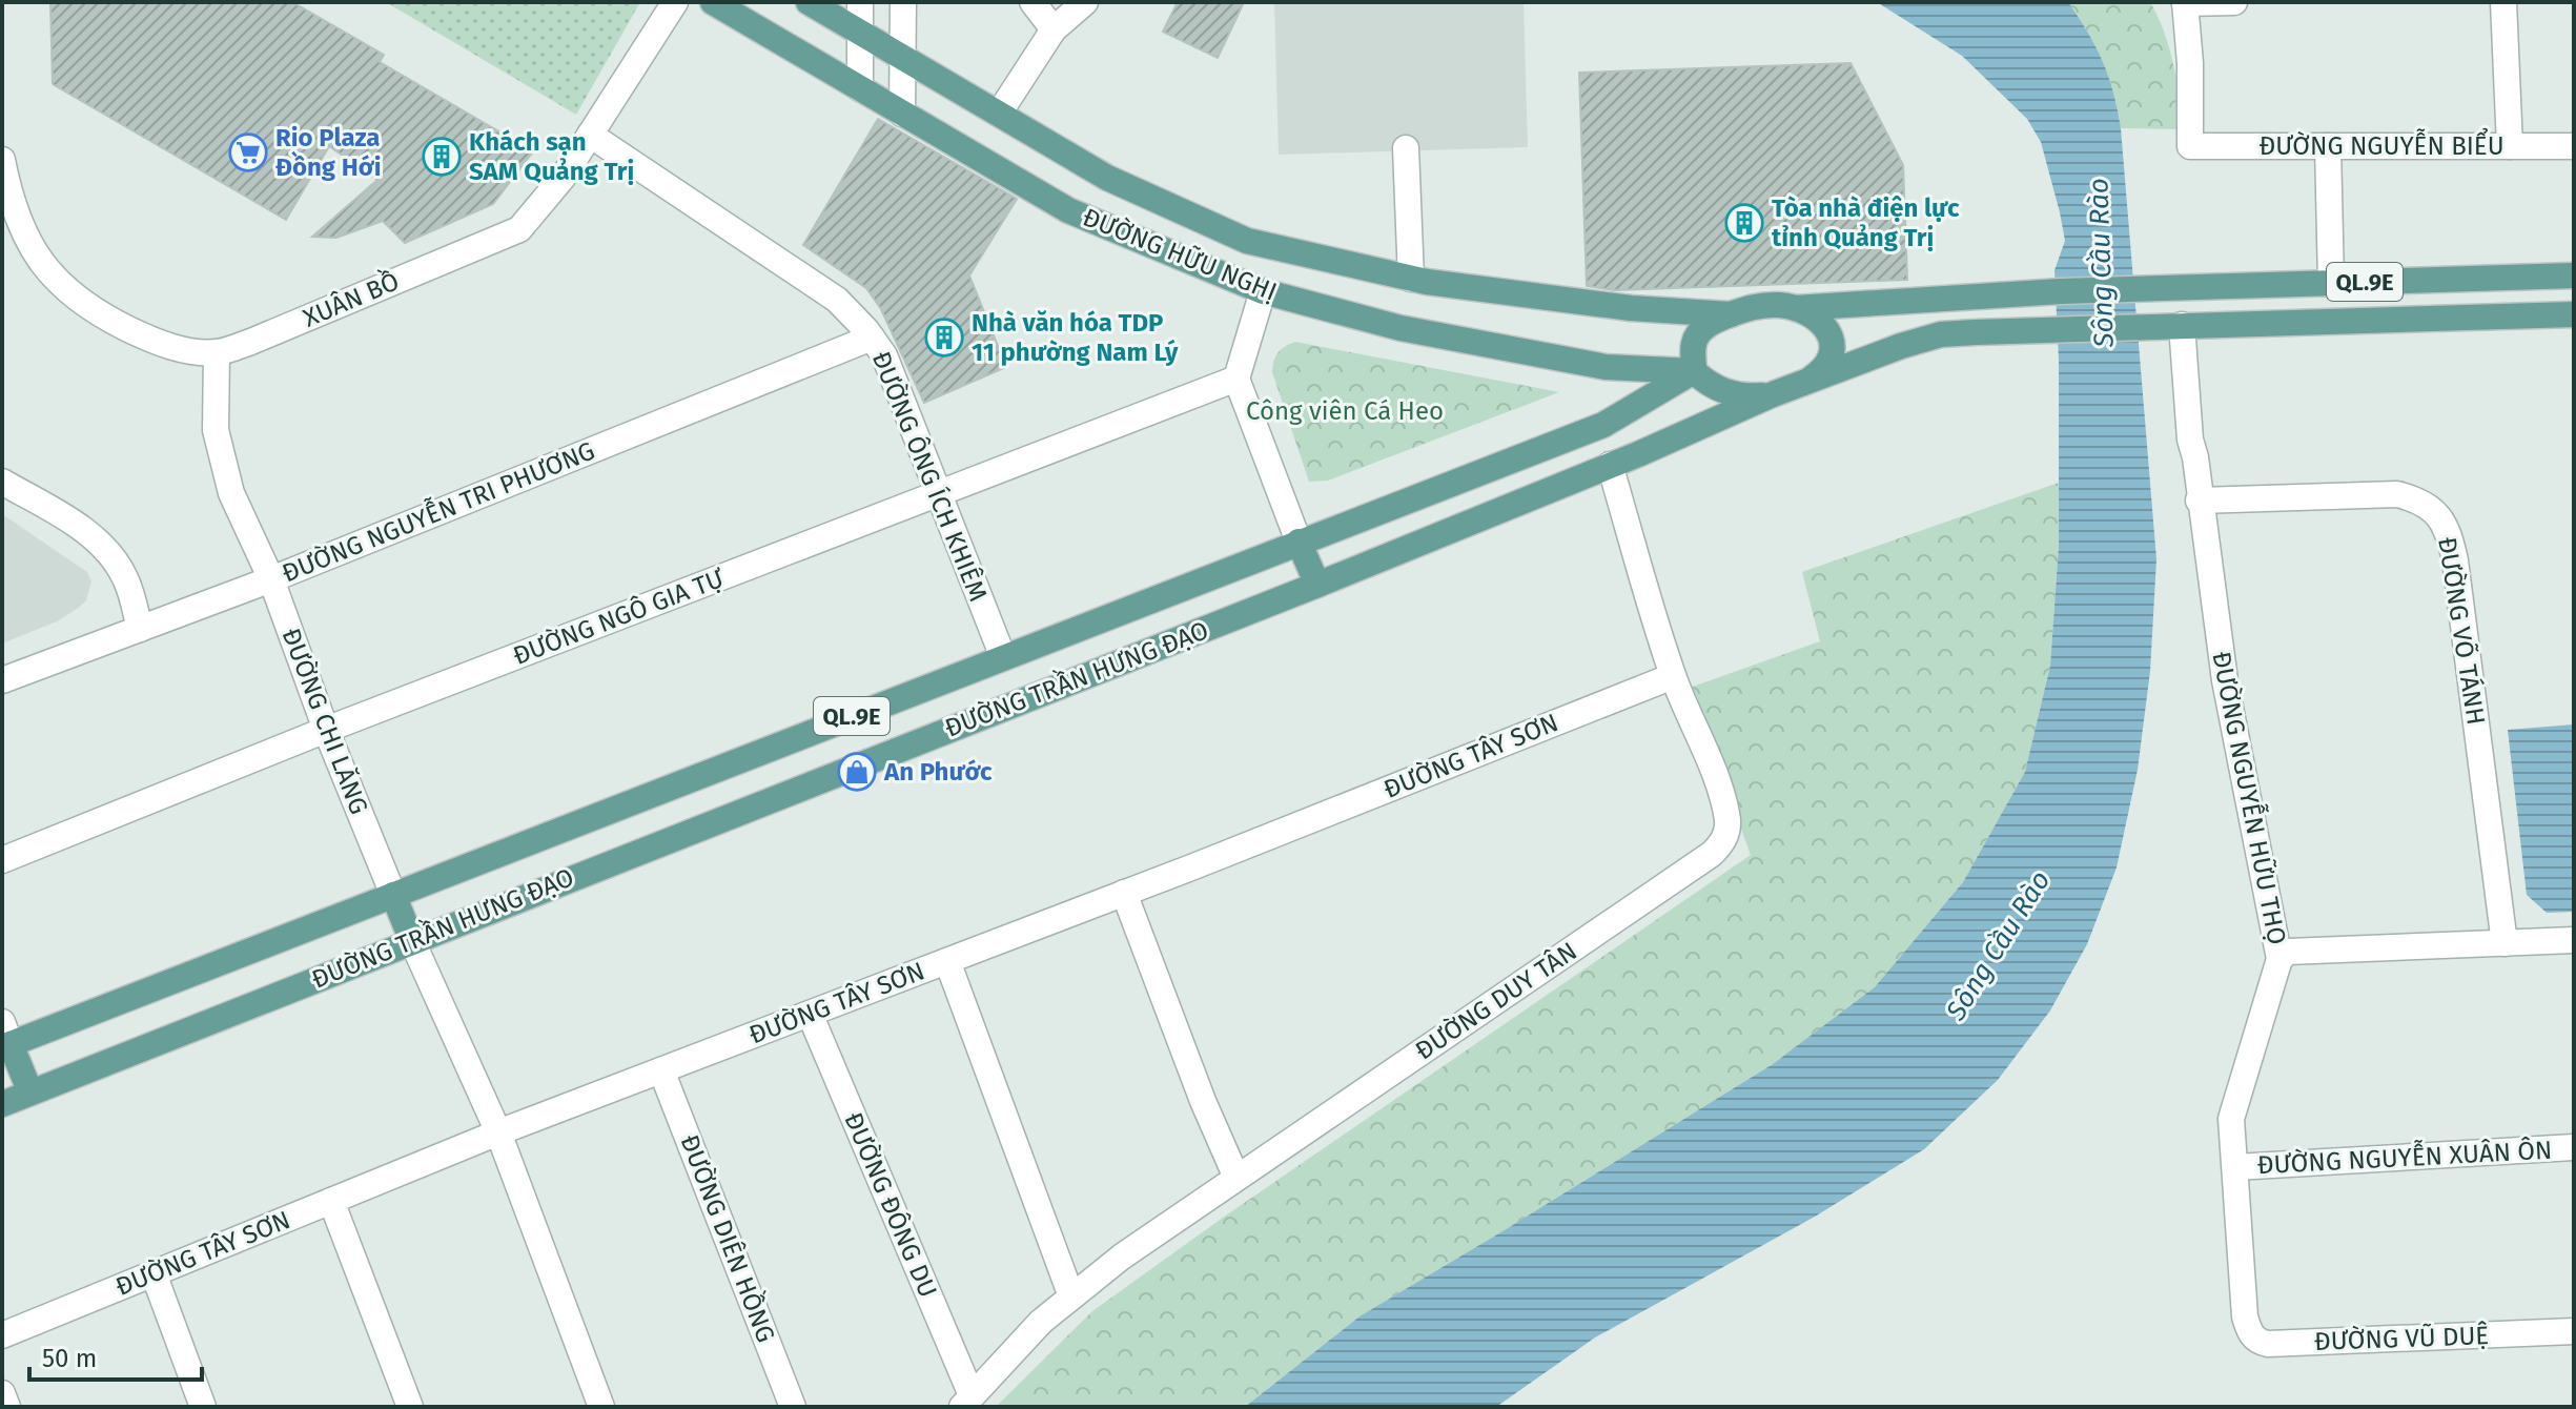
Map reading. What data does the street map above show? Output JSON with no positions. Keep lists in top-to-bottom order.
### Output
{
  "streets": {
    "main road": ["ĐƯỜNG HỮU NGHỊ", "QL.9E", "ĐƯỜNG TRẦN HƯNG ĐẠO"],
    "street": [
      "ĐƯỜNG NGUYỄN BIỂU",
      "XUÂN BỒ",
      "ĐƯỜNG ÔNG ÍCH KHIÊM",
      "ĐƯỜNG NGUYỄN TRI PHƯƠNG",
      "ĐƯỜNG NGÔ GIA TỰ",
      "ĐƯỜNG VÕ TÁNH",
      "ĐƯỜNG CHI LĂNG",
      "ĐƯỜNG TÂY SƠN",
      "ĐƯỜNG NGUYỄN HỮU THỌ",
      "ĐƯỜNG DUY TÂN",
      "ĐƯỜNG NGUYỄN XUÂN ÔN",
      "ĐƯỜNG ĐÔNG DU",
      "ĐƯỜNG DIÊN HỒNG",
      "ĐƯỜNG VŨ DUỆ"
    ]
  },
  "crossings": [
    ["ĐƯỜNG HỮU NGHỊ", "QL.9E"],
    ["ĐƯỜNG HỮU NGHỊ", "ĐƯỜNG TRẦN HƯNG ĐẠO"],
    ["QL.9E", "ĐƯỜNG TRẦN HƯNG ĐẠO"],
    ["QL.9E", "ĐƯỜNG NGUYỄN HỮU THỌ"],
    ["XUÂN BỒ", "ĐƯỜNG ÔNG ÍCH KHIÊM"],
    ["XUÂN BỒ", "ĐƯỜNG CHI LĂNG"],
    ["ĐƯỜNG ÔNG ÍCH KHIÊM", "ĐƯỜNG NGUYỄN TRI PHƯƠNG"],
    ["ĐƯỜNG ÔNG ÍCH KHIÊM", "ĐƯỜNG NGÔ GIA TỰ"],
    ["ĐƯỜNG ÔNG ÍCH KHIÊM", "ĐƯỜNG TRẦN HƯNG ĐẠO"],
    ["ĐƯỜNG NGUYỄN TRI PHƯƠNG", "ĐƯỜNG CHI LĂNG"],
    ["ĐƯỜNG NGÔ GIA TỰ", "ĐƯỜNG CHI LĂNG"],
    ["ĐƯỜNG VÕ TÁNH", "ĐƯỜNG NGUYỄN HỮU THỌ"],
    ["ĐƯỜNG TRẦN HƯNG ĐẠO", "ĐƯỜNG CHI LĂNG"],
    ["ĐƯỜNG TRẦN HƯNG ĐẠO", "ĐƯỜNG NGUYỄN HỮU THỌ"],
    ["ĐƯỜNG TRẦN HƯNG ĐẠO", "ĐƯỜNG DUY TÂN"],
    ["ĐƯỜNG TÂY SƠN", "ĐƯỜNG DUY TÂN"],
    ["ĐƯỜNG TÂY SƠN", "ĐƯỜNG ĐÔNG DU"],
    ["ĐƯỜNG TÂY SƠN", "ĐƯỜNG DIÊN HỒNG"],
    ["ĐƯỜNG NGUYỄN HỮU THỌ", "ĐƯỜNG NGUYỄN XUÂN ÔN"],
    ["ĐƯỜNG NGUYỄN HỮU THỌ", "ĐƯỜNG VŨ DUỆ"],
    ["ĐƯỜNG DUY TÂN", "ĐƯỜNG ĐÔNG DU"]
  ],
  "water": ["Sông Cầu Rào"],
  "parks": ["Công viên Cá Heo"],
  "places": {
    "supermarket": ["Rio Plaza Đồng Hới"],
    "building": ["Khách sạn SAM Quảng Trị", "Tòa nhà điện lực tỉnh Quảng Trị", "Nhà văn hóa TDP 11 phường Nam Lý"],
    "shop": ["An Phước"]
  },
  "scale_bar": "50 m"
}
